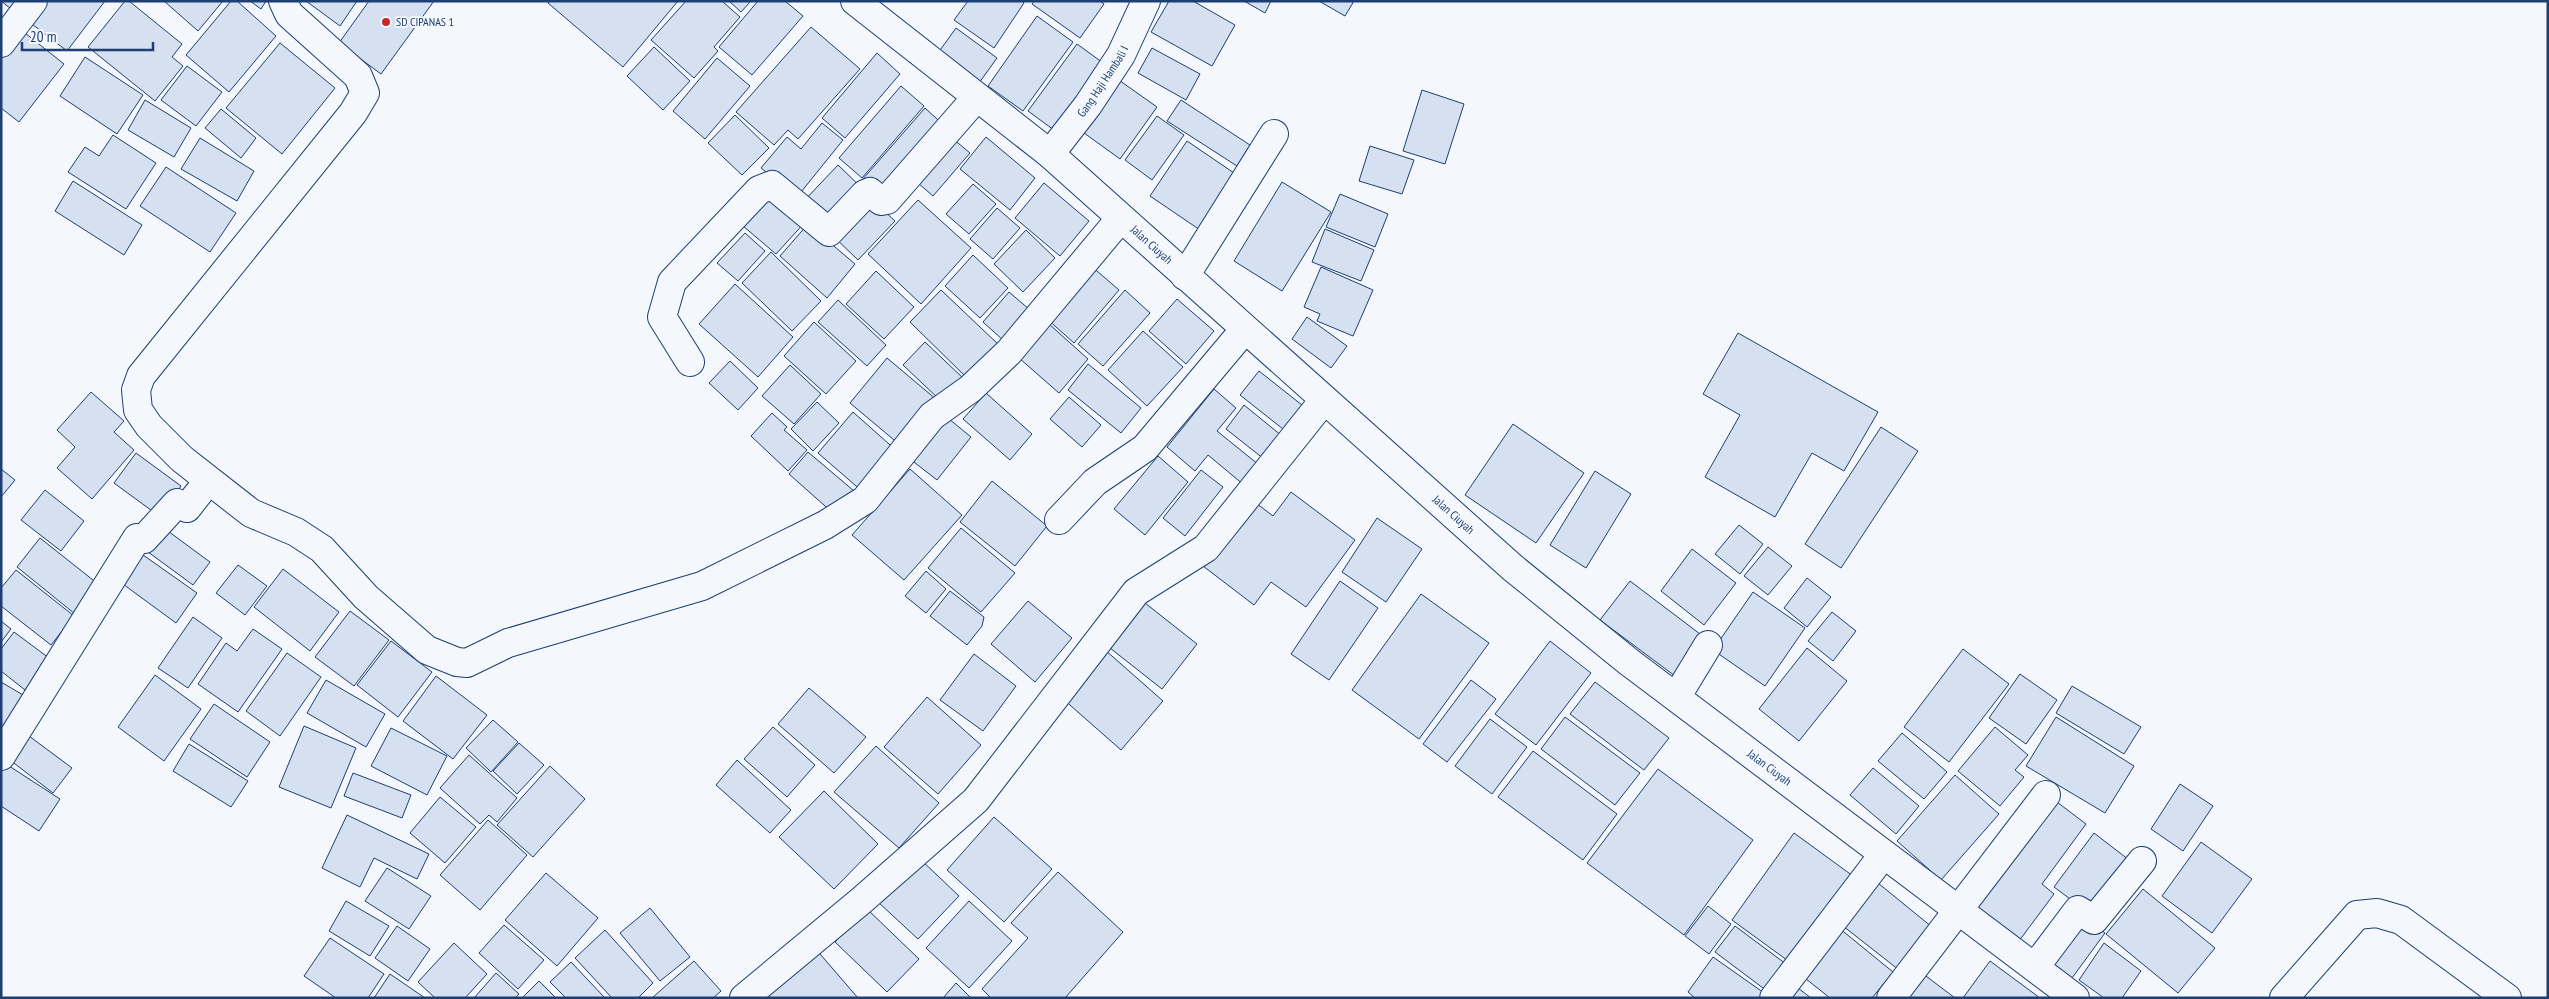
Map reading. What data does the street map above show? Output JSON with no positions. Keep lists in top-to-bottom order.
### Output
{
  "streets": {
    "street": ["Gang Haji Hambali I", "Jalan Ciuyah"]
  },
  "crossings": [
    ["Gang Haji Hambali I", "Jalan Ciuyah"]
  ],
  "places": ["SD CIPANAS 1"],
  "scale_bar": "20 m"
}
